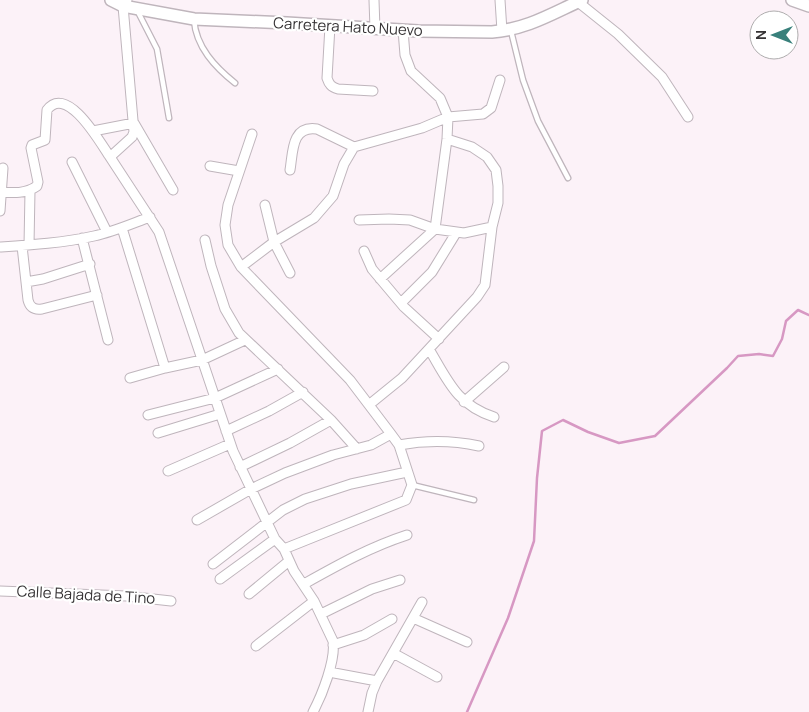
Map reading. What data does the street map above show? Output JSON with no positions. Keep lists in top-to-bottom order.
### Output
{
  "streets": {
    "main road": ["Carretera Hato Nuevo"],
    "street": ["Calle Bajada de Tino"]
  },
  "north": "left"
}
